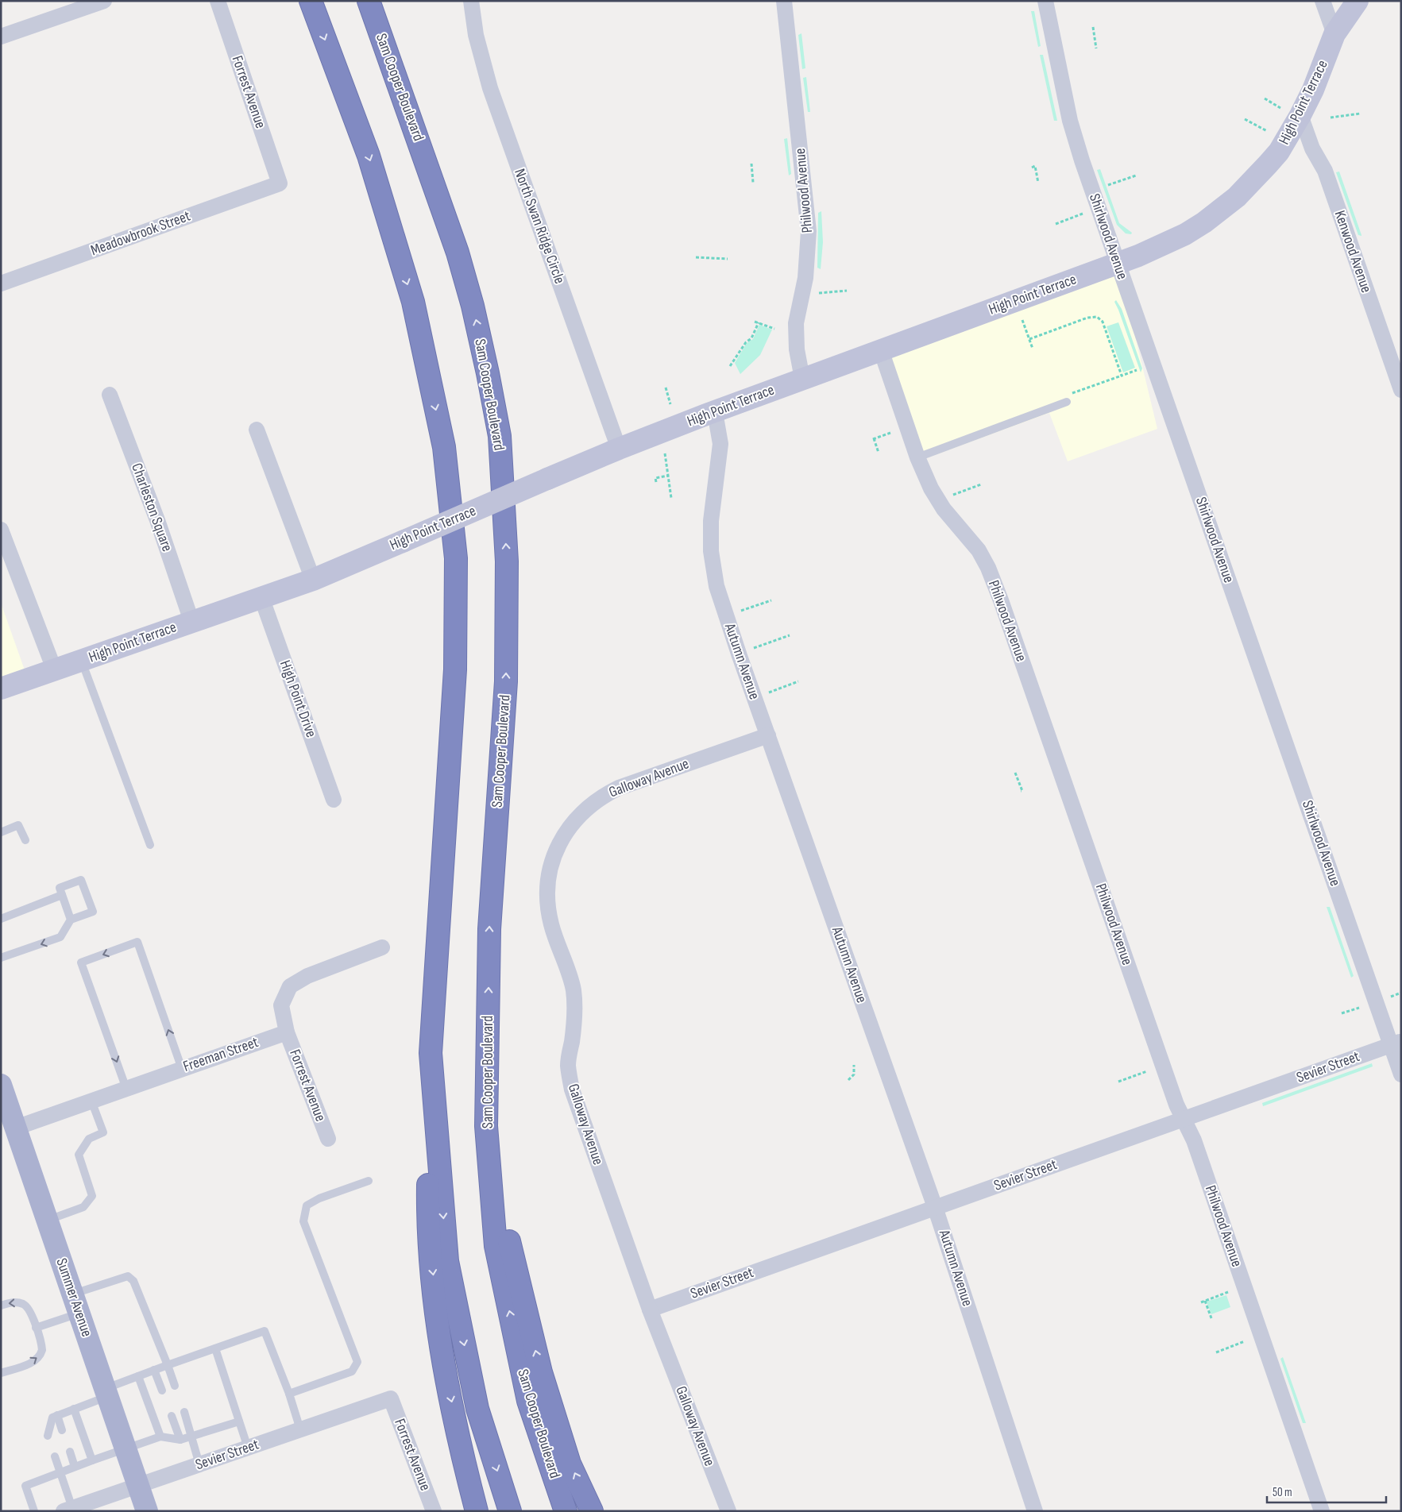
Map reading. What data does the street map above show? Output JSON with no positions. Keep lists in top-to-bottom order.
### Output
{
  "streets": {
    "highway": ["Sam Cooper Boulevard"],
    "main road": ["Summer Avenue"],
    "street": [
      "Forrest Avenue",
      "High Point Terrace",
      "Philwood Avenue",
      "North Swan Ridge Circle",
      "Meadowbrook Street",
      "Shirlwood Avenue",
      "Kenwood Avenue",
      "Charleston Square",
      "Autumn Avenue",
      "High Point Drive",
      "Galloway Avenue",
      "Freeman Street",
      "Sevier Street"
    ]
  },
  "crossings": [
    ["Forrest Avenue", "Meadowbrook Street"],
    ["Forrest Avenue", "Freeman Street"],
    ["Forrest Avenue", "Sevier Street"],
    ["High Point Terrace", "Philwood Avenue"],
    ["High Point Terrace", "North Swan Ridge Circle"],
    ["High Point Terrace", "Shirlwood Avenue"],
    ["High Point Terrace", "Kenwood Avenue"],
    ["High Point Terrace", "Charleston Square"],
    ["High Point Terrace", "Autumn Avenue"],
    ["High Point Terrace", "High Point Drive"],
    ["Philwood Avenue", "Sevier Street"],
    ["Shirlwood Avenue", "Sevier Street"],
    ["Autumn Avenue", "Galloway Avenue"],
    ["Autumn Avenue", "Sevier Street"],
    ["Galloway Avenue", "Sevier Street"],
    ["Freeman Street", "Summer Avenue"],
    ["Sevier Street", "Summer Avenue"]
  ],
  "scale_bar": "50 m"
}
